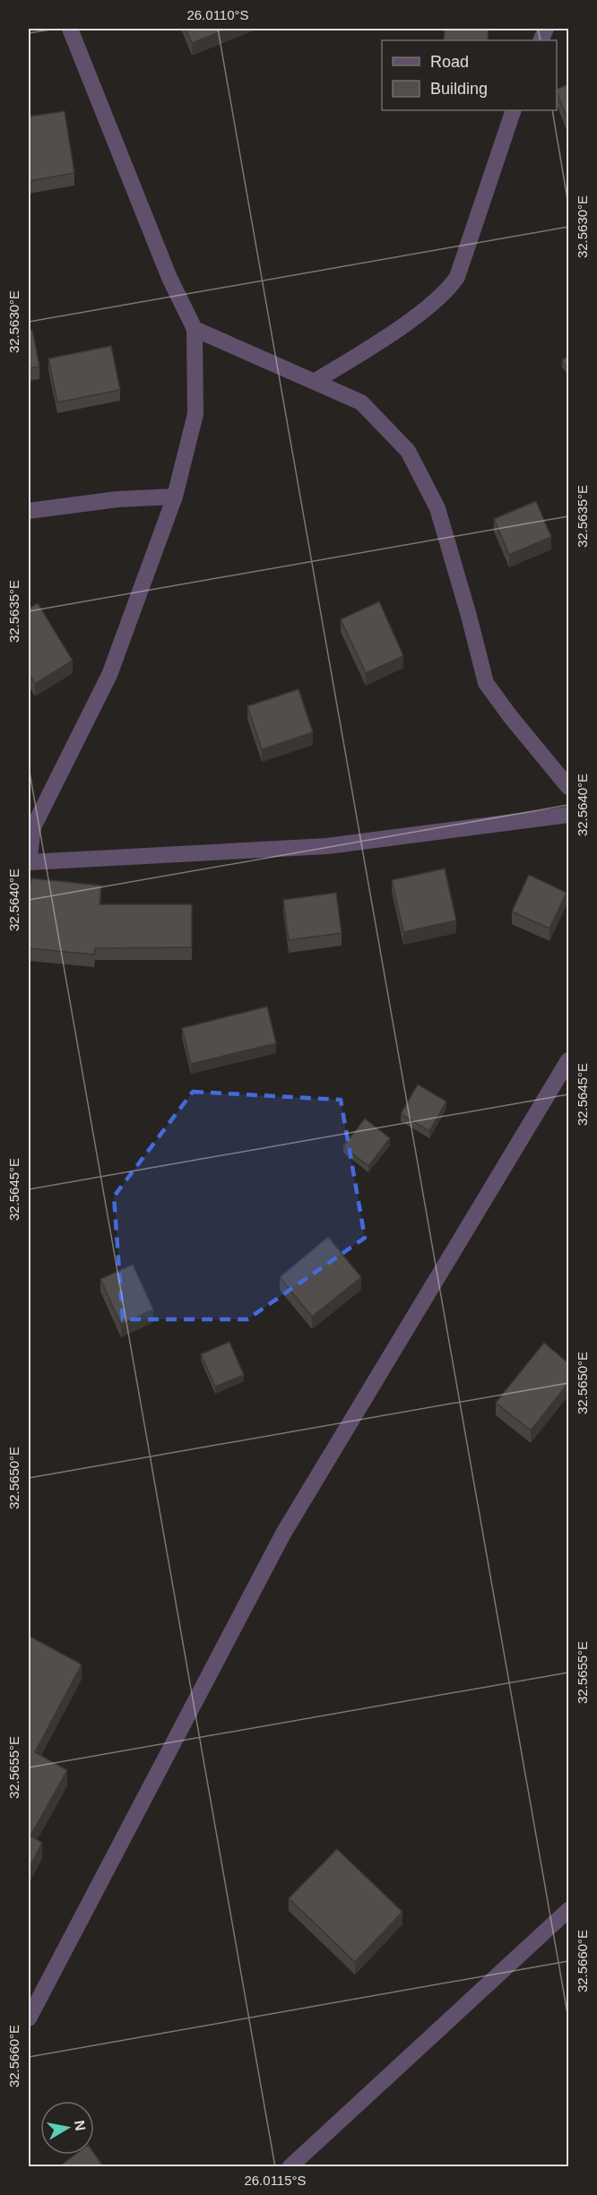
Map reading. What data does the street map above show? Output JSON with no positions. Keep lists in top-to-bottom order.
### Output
{
  "legend": ["Road", "Building"],
  "north": "right",
  "coordinates": [
    "26.0110°S",
    "32.5630°E",
    "32.5635°E",
    "32.5640°E",
    "32.5645°E",
    "32.5650°E",
    "32.5655°E",
    "32.5660°E",
    "26.0115°S"
  ]
}
